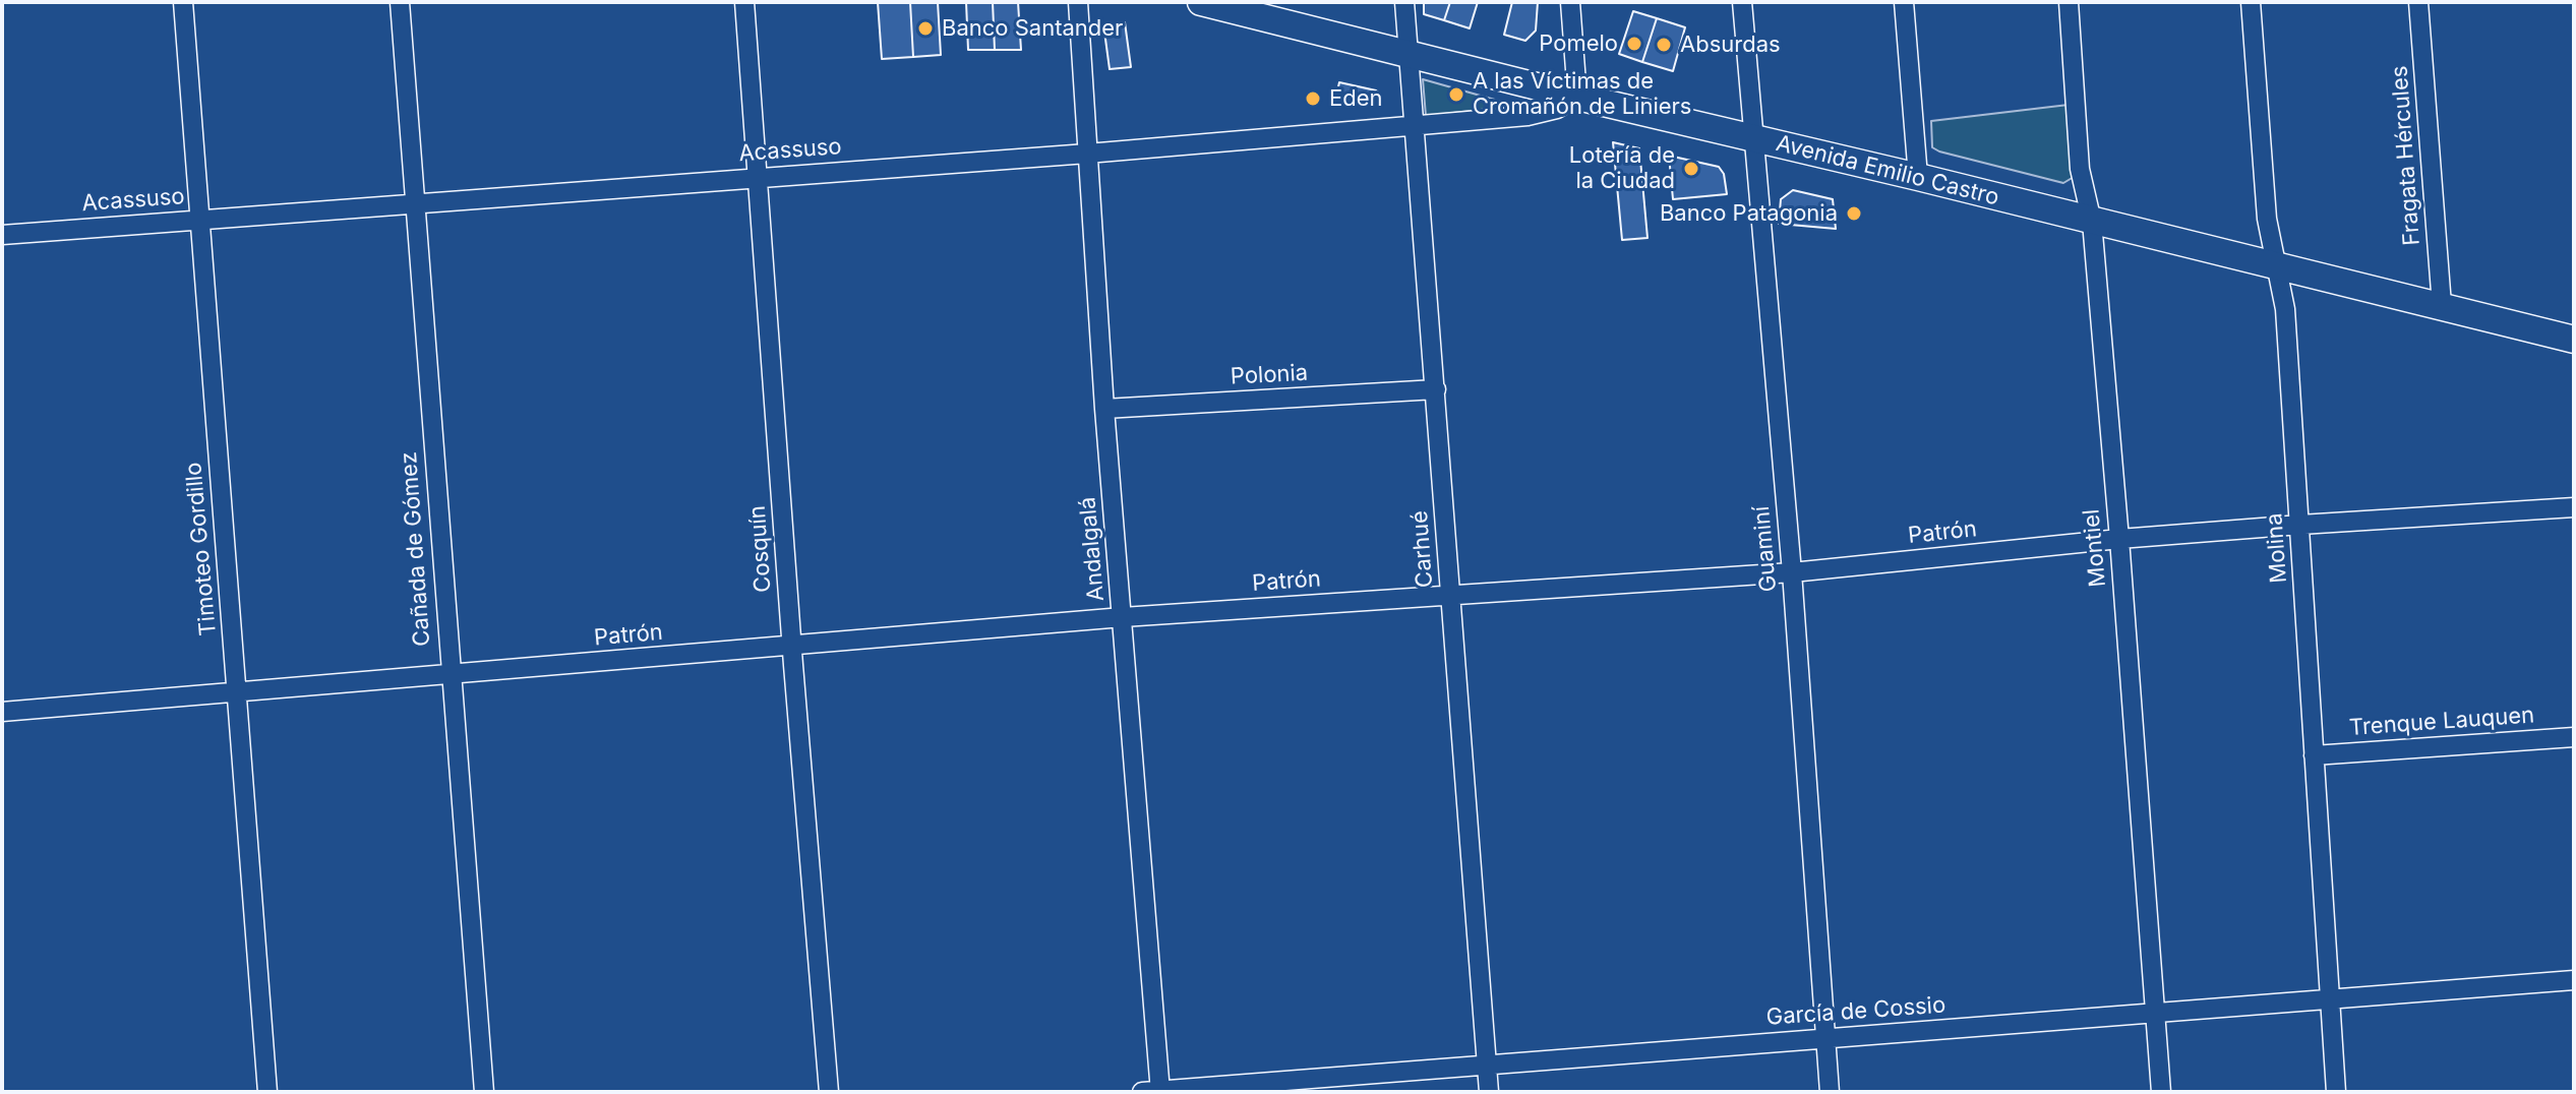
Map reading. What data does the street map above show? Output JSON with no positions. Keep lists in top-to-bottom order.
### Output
{
  "streets": {
    "main road": ["Avenida Emilio Castro"],
    "street": [
      "Acassuso",
      "Fragata Hércules",
      "Polonia",
      "Patrón",
      "Montiel",
      "Molina",
      "Timoteo Gordillo",
      "Cañada de Gómez",
      "Cosquín",
      "Andalgalá",
      "Carhué",
      "Guaminí",
      "Trenque Lauquen",
      "García de Cossio"
    ]
  },
  "crossings": [
    ["Acassuso", "Avenida Emilio Castro"],
    ["Acassuso", "Timoteo Gordillo"],
    ["Acassuso", "Cañada de Gómez"],
    ["Acassuso", "Cosquín"],
    ["Acassuso", "Andalgalá"],
    ["Acassuso", "Carhué"],
    ["Fragata Hércules", "Avenida Emilio Castro"],
    ["Avenida Emilio Castro", "Montiel"],
    ["Avenida Emilio Castro", "Molina"],
    ["Avenida Emilio Castro", "Carhué"],
    ["Avenida Emilio Castro", "Guaminí"],
    ["Polonia", "Andalgalá"],
    ["Polonia", "Carhué"],
    ["Patrón", "Montiel"],
    ["Patrón", "Molina"],
    ["Patrón", "Timoteo Gordillo"],
    ["Patrón", "Cañada de Gómez"],
    ["Patrón", "Cosquín"],
    ["Patrón", "Andalgalá"],
    ["Patrón", "Carhué"],
    ["Patrón", "Guaminí"],
    ["Montiel", "García de Cossio"],
    ["Molina", "Trenque Lauquen"],
    ["Molina", "García de Cossio"],
    ["Andalgalá", "García de Cossio"],
    ["Carhué", "García de Cossio"],
    ["Guaminí", "García de Cossio"]
  ],
  "places": [
    "Banco Santander",
    "Pomelo",
    "Absurdas",
    "A las Víctimas de Cromañón de Liniers",
    "Eden",
    "Lotería de la Ciudad",
    "Banco Patagonia"
  ]
}
